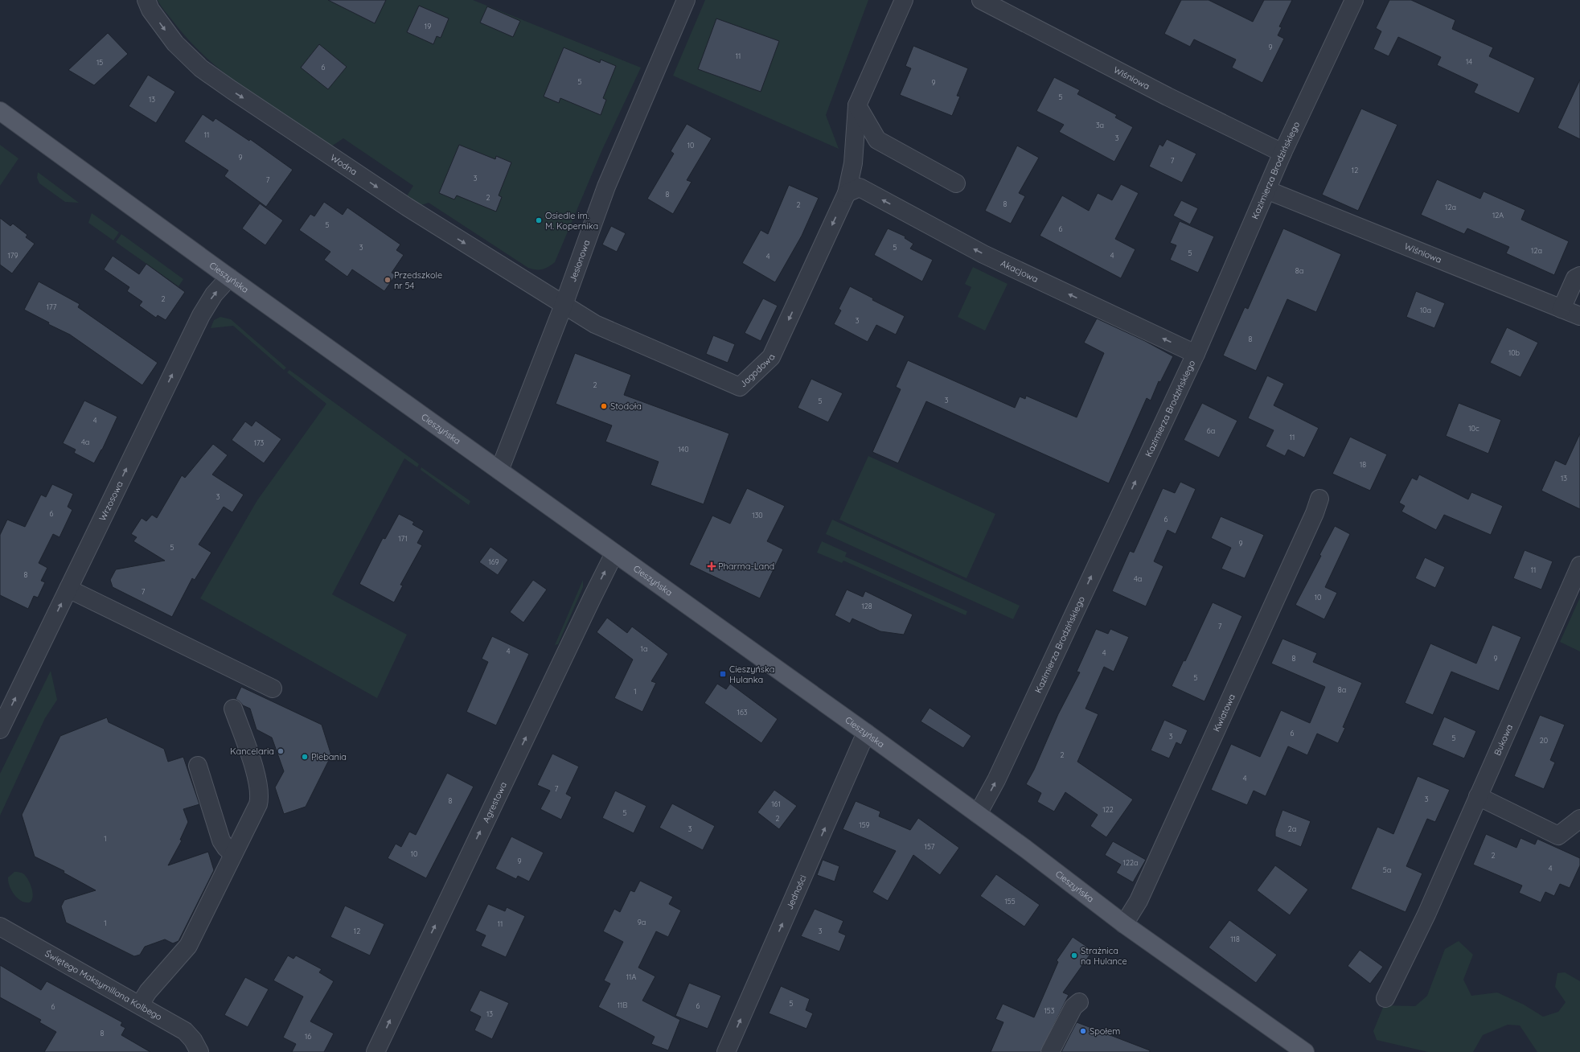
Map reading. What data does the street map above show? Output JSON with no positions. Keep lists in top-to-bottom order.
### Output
{
  "streets": {
    "main road": ["Cieszyńska"],
    "street": [
      "Wiśniowa",
      "Wodna",
      "Kazimierza Brodzińskiego",
      "Jesionowa",
      "Akacjowa",
      "Jagodowa",
      "Wrzosowa",
      "Kwiatowa",
      "Bukowa",
      "Agrestowa",
      "Jedności",
      "Świętego Maksymiliana Kolbego"
    ]
  },
  "crossings": [
    ["Wiśniowa", "Kazimierza Brodzińskiego"],
    ["Wodna", "Jesionowa"],
    ["Wodna", "Jagodowa"],
    ["Kazimierza Brodzińskiego", "Akacjowa"],
    ["Kazimierza Brodzińskiego", "Cieszyńska"],
    ["Jesionowa", "Cieszyńska"],
    ["Jesionowa", "Jagodowa"],
    ["Akacjowa", "Jagodowa"],
    ["Cieszyńska", "Wrzosowa"],
    ["Cieszyńska", "Kwiatowa"],
    ["Cieszyńska", "Agrestowa"],
    ["Cieszyńska", "Jedności"]
  ],
  "one_way": [
    "Wodna",
    "Kazimierza Brodzińskiego",
    "Wrzosowa",
    "Agrestowa",
    "Jedności"
  ],
  "places": {
    "other": [
      "Osiedle im. M. Kopernika",
      "Przedszkole nr 54",
      "Stodoła",
      "Kancelaria",
      "Plebania",
      "Strażnica na Hulance",
      "Społem"
    ],
    "health": ["Pharma-Land"],
    "transit": ["Cieszyńska Hulanka"]
  },
  "house_numbers": [
    "19",
    "9",
    "11",
    "14",
    "15",
    "6",
    "5",
    "9",
    "5",
    "13",
    "3a",
    "11",
    "3",
    "10",
    "9",
    "7",
    "12",
    "3",
    "7",
    "8",
    "2",
    "8",
    "2",
    "12a",
    "12A",
    "5",
    "6",
    "3",
    "5",
    "12a",
    "5",
    "179",
    "4",
    "4",
    "8a",
    "2",
    "177",
    "10a",
    "3",
    "8",
    "10b",
    "2",
    "3",
    "5",
    "4",
    "10c",
    "6a",
    "11",
    "4a",
    "173",
    "140",
    "18",
    "13",
    "3",
    "6",
    "130",
    "6",
    "171",
    "9",
    "5",
    "169",
    "11",
    "8",
    "4a",
    "7",
    "10",
    "128",
    "7",
    "1a",
    "4",
    "4",
    "8",
    "9",
    "5",
    "8a",
    "1",
    "163",
    "6",
    "3",
    "5",
    "20",
    "2",
    "4",
    "7",
    "3",
    "8",
    "161",
    "122",
    "5",
    "2",
    "159",
    "3",
    "2a",
    "1",
    "157",
    "10",
    "2",
    "9",
    "122a",
    "4",
    "5a",
    "155",
    "9a",
    "1",
    "11",
    "12",
    "3",
    "118",
    "11A",
    "5",
    "11B",
    "6",
    "6",
    "153",
    "13",
    "8",
    "16"
  ]
}
